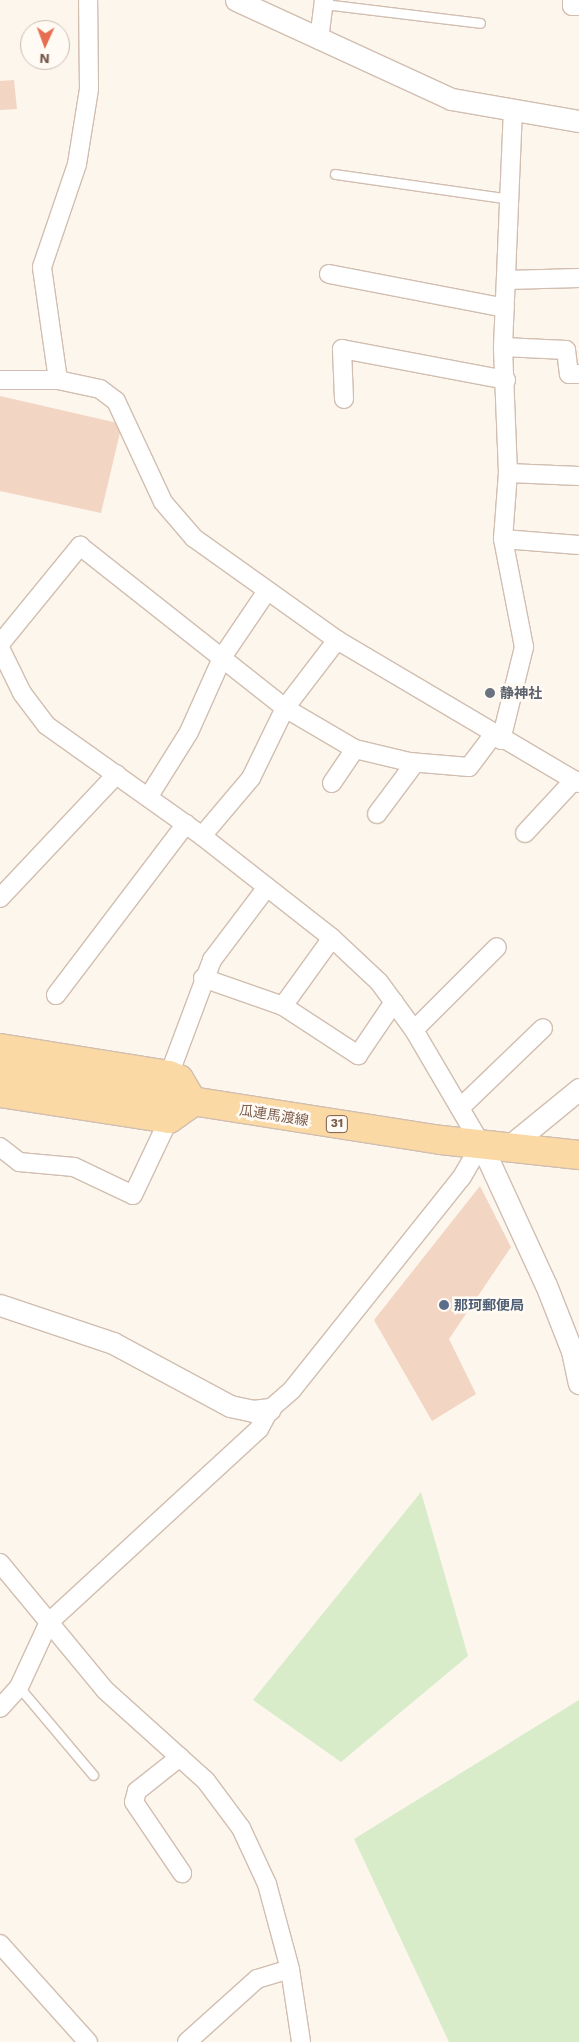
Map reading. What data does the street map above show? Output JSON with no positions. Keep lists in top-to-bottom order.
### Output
{
  "streets": {
    "main road": ["瓜連馬渡線", "31"]
  },
  "places": ["静神社", "那珂郵便局"],
  "north": "bottom"
}
